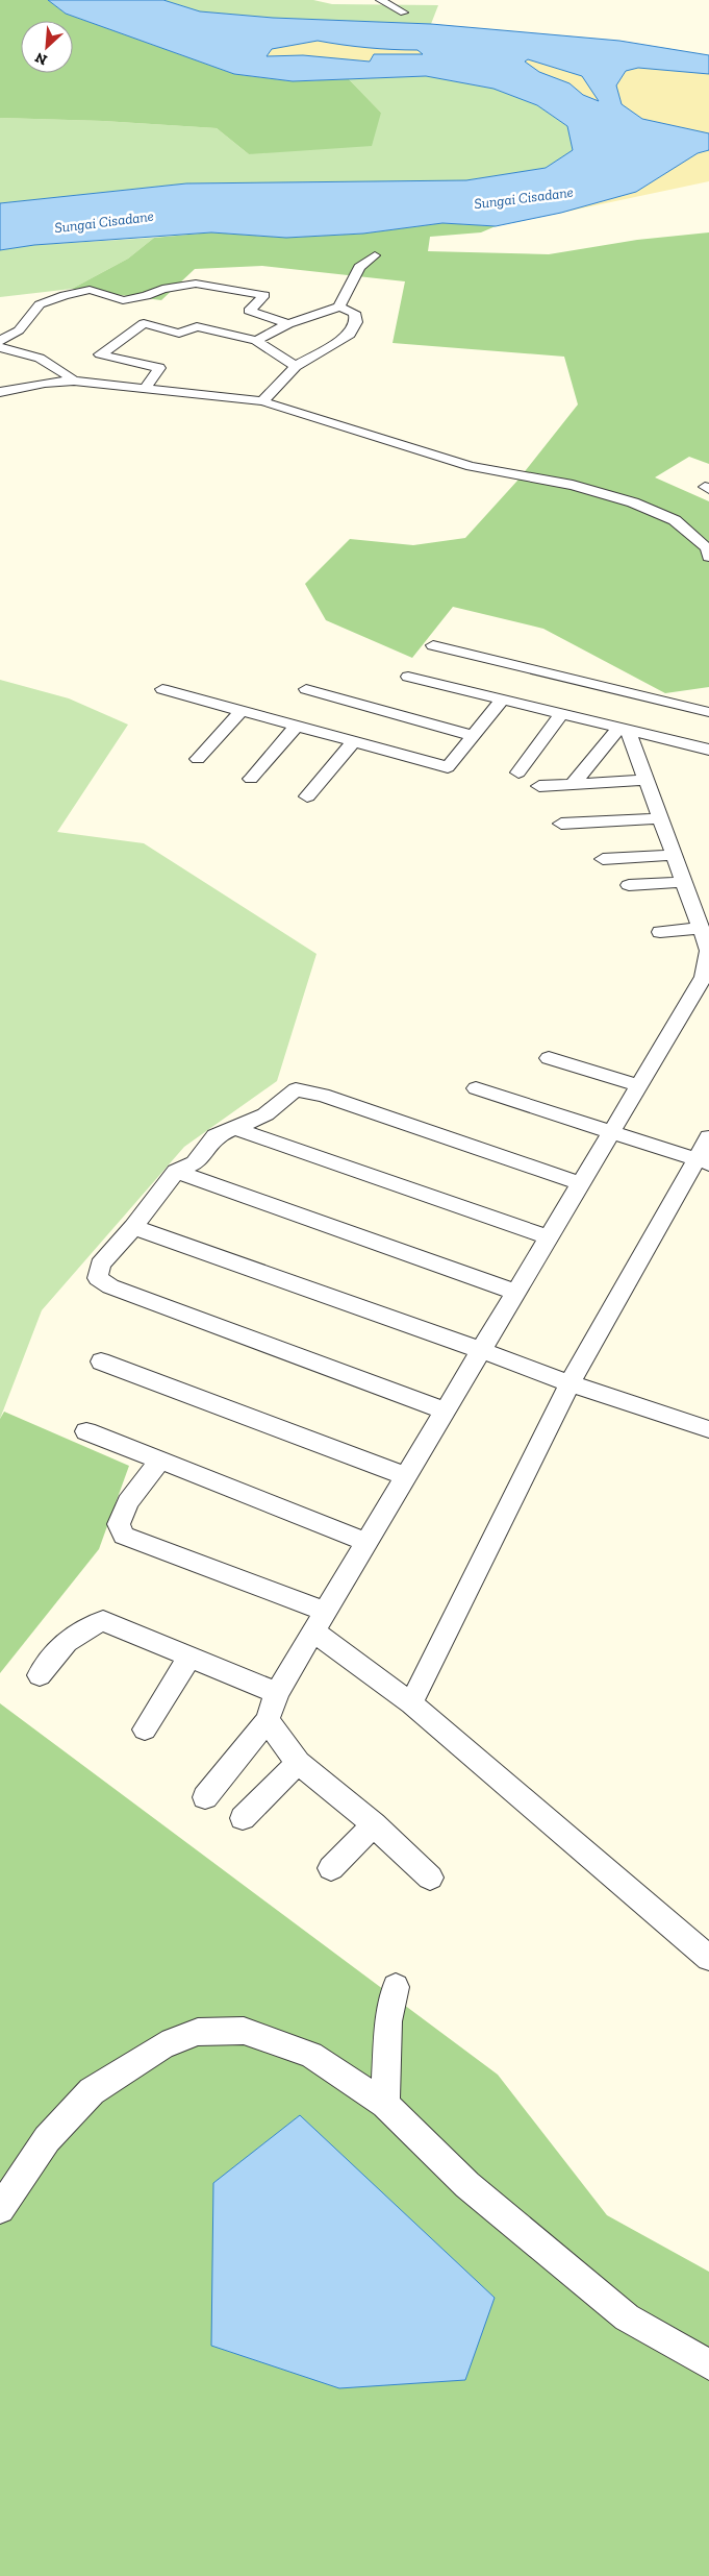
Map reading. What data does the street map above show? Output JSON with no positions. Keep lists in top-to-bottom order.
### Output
{
  "water": ["Sungai Cisadane"],
  "north": "bottom left"
}
